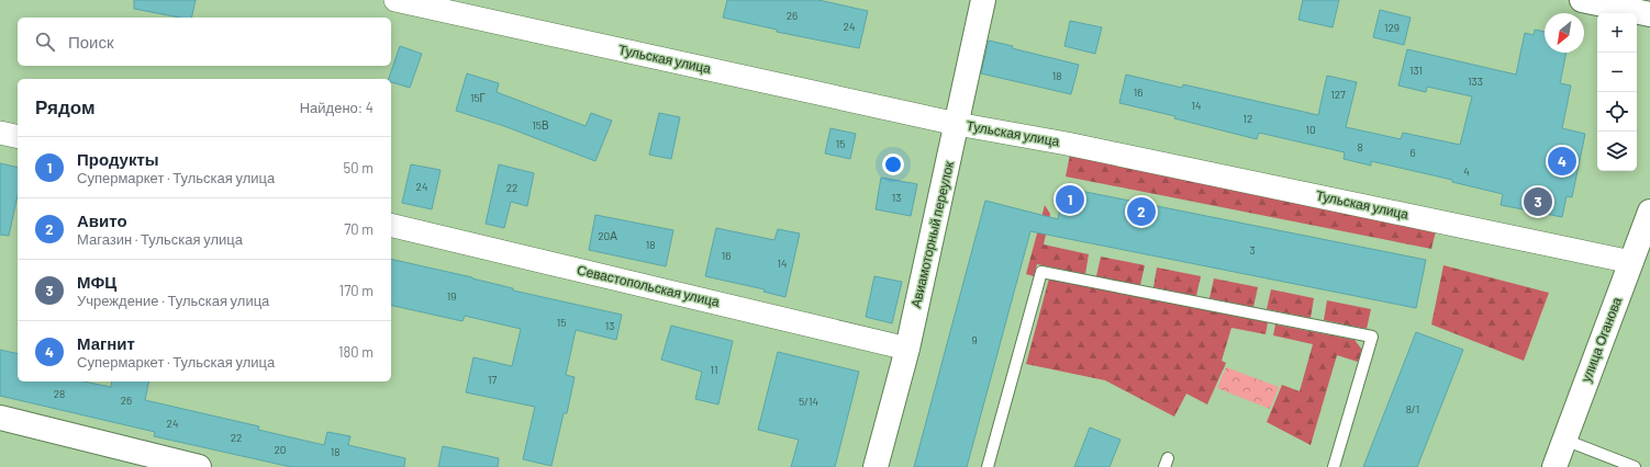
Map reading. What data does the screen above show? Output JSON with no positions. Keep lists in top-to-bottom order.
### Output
{
  "streets": {
    "street": [
      "Тульская улица",
      "Авиамоторный переулок",
      "Севастопольская улица",
      "улица Оганова"
    ]
  },
  "crossings": [
    ["Тульская улица", "Авиамоторный переулок"],
    ["Тульская улица", "улица Оганова"],
    ["Авиамоторный переулок", "Севастопольская улица"]
  ],
  "house_numbers": [
    "26",
    "24",
    "129",
    "131",
    "18",
    "133",
    "16",
    "127",
    "15Г",
    "14",
    "12",
    "15В",
    "10",
    "15",
    "8",
    "6",
    "4",
    "24",
    "22",
    "13",
    "20А",
    "18",
    "3",
    "16",
    "14",
    "19",
    "15",
    "13",
    "9",
    "11",
    "17",
    "28",
    "26",
    "5/14",
    "8/1",
    "24",
    "22",
    "20",
    "18"
  ],
  "north": "bottom left",
  "page": {
    "map_buttons": ["+", "−"],
    "search": "Поиск",
    "heading": ["Рядом", "Найдено: 4"],
    "list": [
      {
        "mark": "1",
        "name": "Продукты",
        "note": "Супермаркет · Тульская улица",
        "value": "50 m"
      },
      {
        "mark": "2",
        "name": "Авито",
        "note": "Магазин · Тульская улица",
        "value": "70 m"
      },
      {
        "mark": "3",
        "name": "МФЦ",
        "note": "Учреждение · Тульская улица",
        "value": "170 m"
      },
      {
        "mark": "4",
        "name": "Магнит",
        "note": "Супермаркет · Тульская улица",
        "value": "180 m"
      }
    ],
    "pins": [
      "4",
      "1",
      "3",
      "2"
    ]
  }
}
